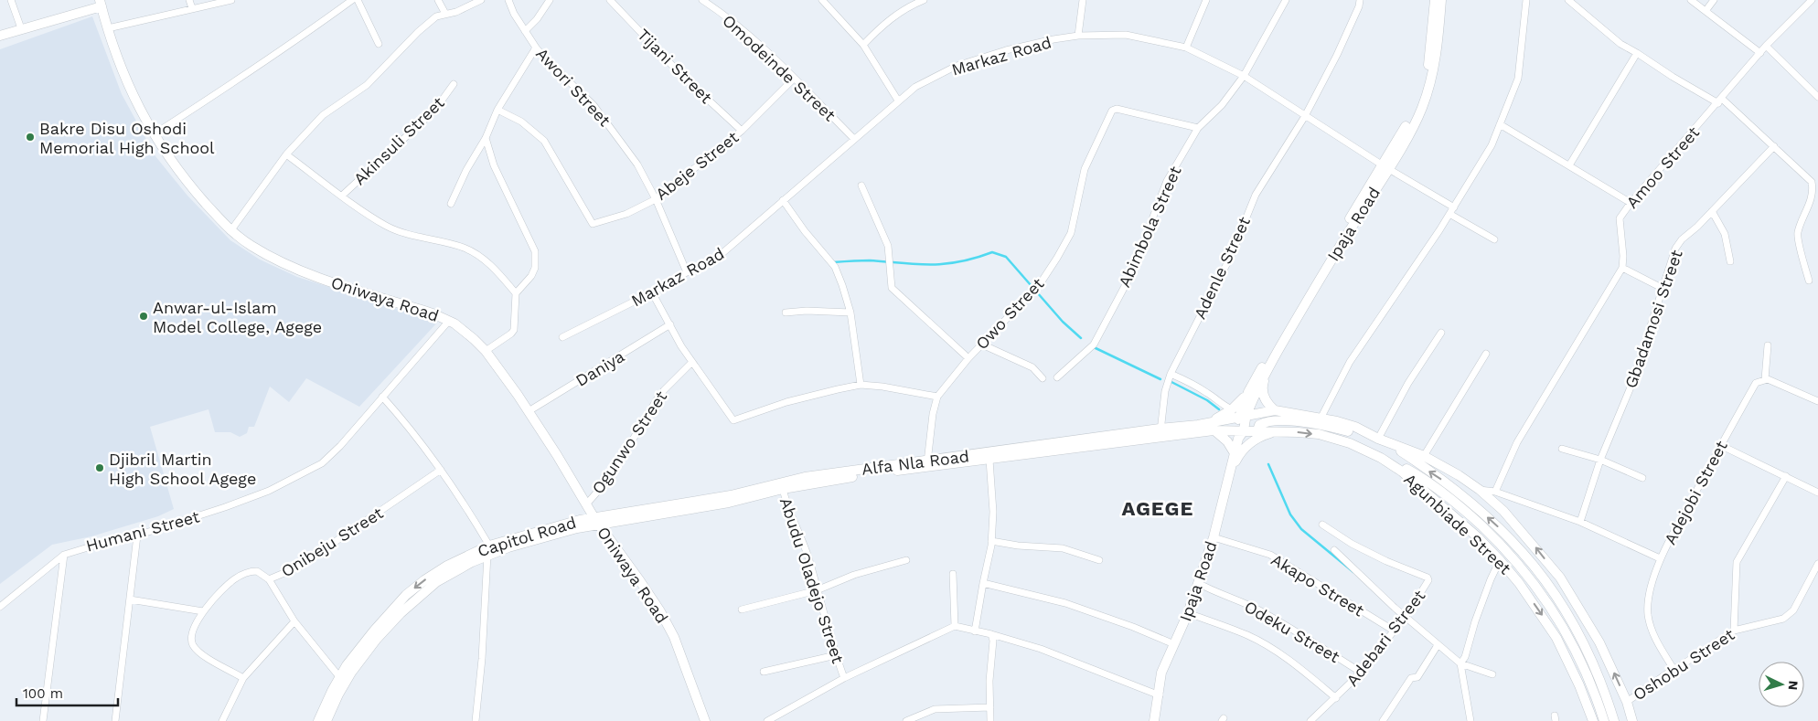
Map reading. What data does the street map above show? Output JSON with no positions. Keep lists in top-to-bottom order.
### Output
{
  "streets": {
    "main road": [
      "Ipaja Road",
      "Oniwaya Road",
      "Alfa Nla Road",
      "Agunbiade Street",
      "Capitol Road"
    ],
    "street": [
      "Markaz Road",
      "Tijani Street",
      "Omodeinde Street",
      "Awori Street",
      "Akinsuli Street",
      "Abeje Street",
      "Amoo Street",
      "Abimbola Street",
      "Adenle Street",
      "Owo Street",
      "Gbadamosi Street",
      "Daniya",
      "Ogunwo Street",
      "Adejobi Street",
      "Humani Street",
      "Onibeju Street",
      "Abudu Oladejo Street",
      "Akapo Street",
      "Odeku Street",
      "Adebari Street",
      "Oshobu Street"
    ]
  },
  "crossings": [
    ["Markaz Road", "Omodeinde Street"],
    ["Markaz Road", "Awori Street"],
    ["Markaz Road", "Ipaja Road"],
    ["Markaz Road", "Abimbola Street"],
    ["Markaz Road", "Adenle Street"],
    ["Tijani Street", "Abeje Street"],
    ["Omodeinde Street", "Abeje Street"],
    ["Awori Street", "Abeje Street"],
    ["Ipaja Road", "Alfa Nla Road"],
    ["Ipaja Road", "Agunbiade Street"],
    ["Ipaja Road", "Akapo Street"],
    ["Ipaja Road", "Odeku Street"],
    ["Abimbola Street", "Owo Street"],
    ["Adenle Street", "Alfa Nla Road"],
    ["Oniwaya Road", "Daniya"],
    ["Oniwaya Road", "Ogunwo Street"],
    ["Oniwaya Road", "Alfa Nla Road"],
    ["Oniwaya Road", "Humani Street"],
    ["Oniwaya Road", "Capitol Road"],
    ["Owo Street", "Alfa Nla Road"],
    ["Alfa Nla Road", "Agunbiade Street"],
    ["Alfa Nla Road", "Capitol Road"],
    ["Alfa Nla Road", "Abudu Oladejo Street"],
    ["Adejobi Street", "Oshobu Street"],
    ["Agunbiade Street", "Oshobu Street"],
    ["Akapo Street", "Adebari Street"],
    ["Odeku Street", "Adebari Street"]
  ],
  "districts": ["AGEGE"],
  "places": ["Bakre Disu Oshodi Memorial High School", "Anwar-ul-Islam Model College, Agege", "Djibril Martin High School Agege"],
  "scale_bar": "100 m",
  "north": "right"
}
